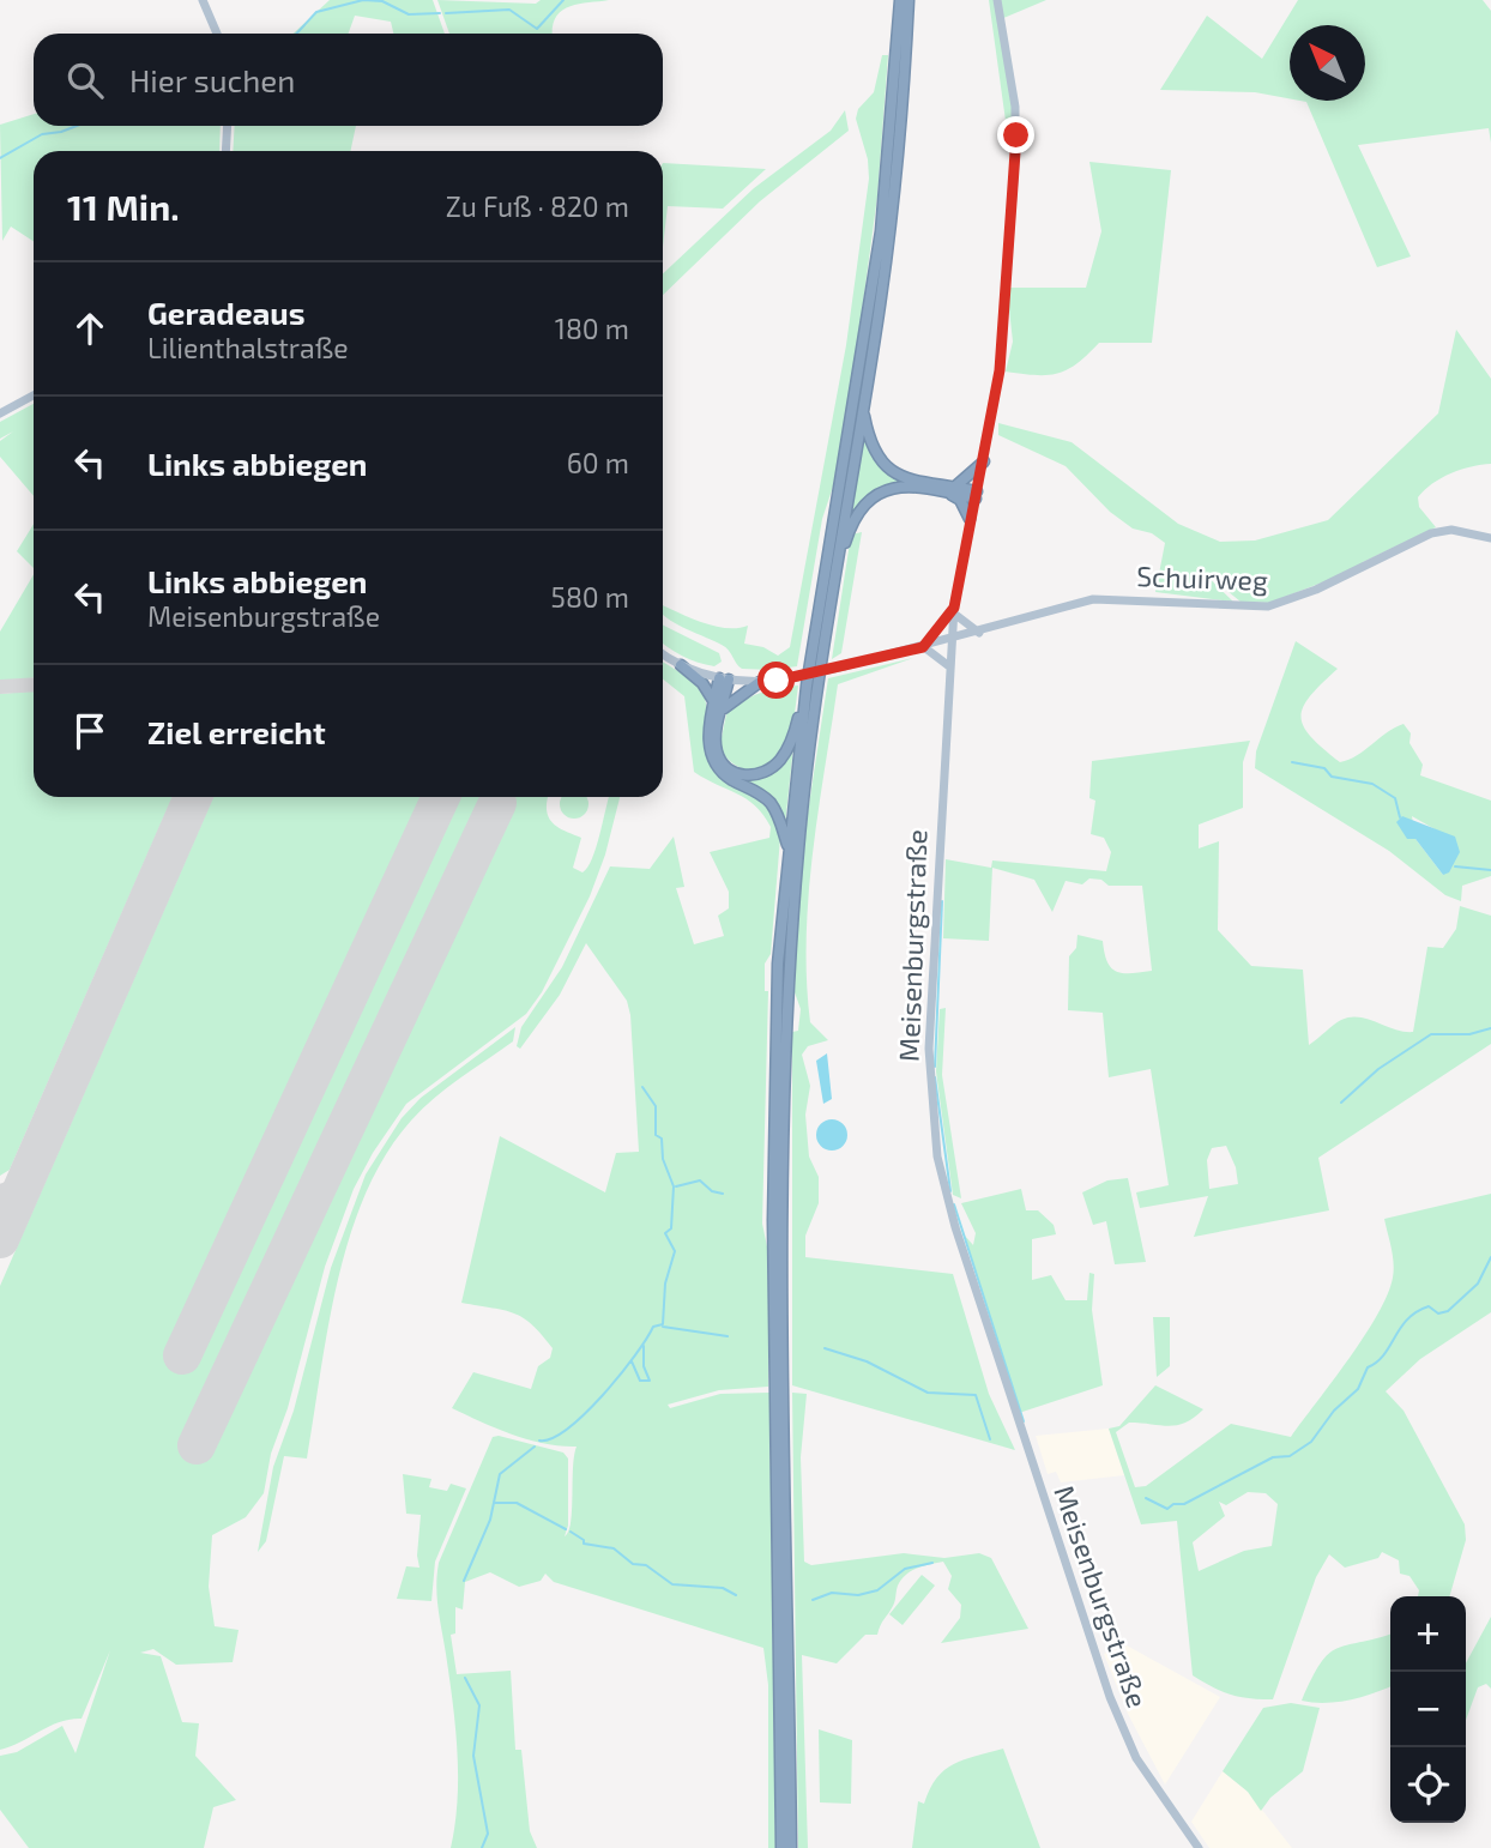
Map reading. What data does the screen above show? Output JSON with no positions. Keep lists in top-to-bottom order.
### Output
{
  "streets": {
    "main road": ["Schuirweg", "Meisenburgstraße"]
  },
  "crossings": [
    ["Schuirweg", "Meisenburgstraße"]
  ],
  "north": "top left",
  "page": {
    "search": "Hier suchen",
    "heading": ["11 Min.", "Zu Fuß · 820 m"],
    "list": [
      ["Geradeaus", "Lilienthalstraße", "180 m"],
      ["Links abbiegen", "60 m"],
      ["Links abbiegen", "Meisenburgstraße", "580 m"],
      "Ziel erreicht"
    ],
    "map_buttons": ["+", "−"]
  }
}
